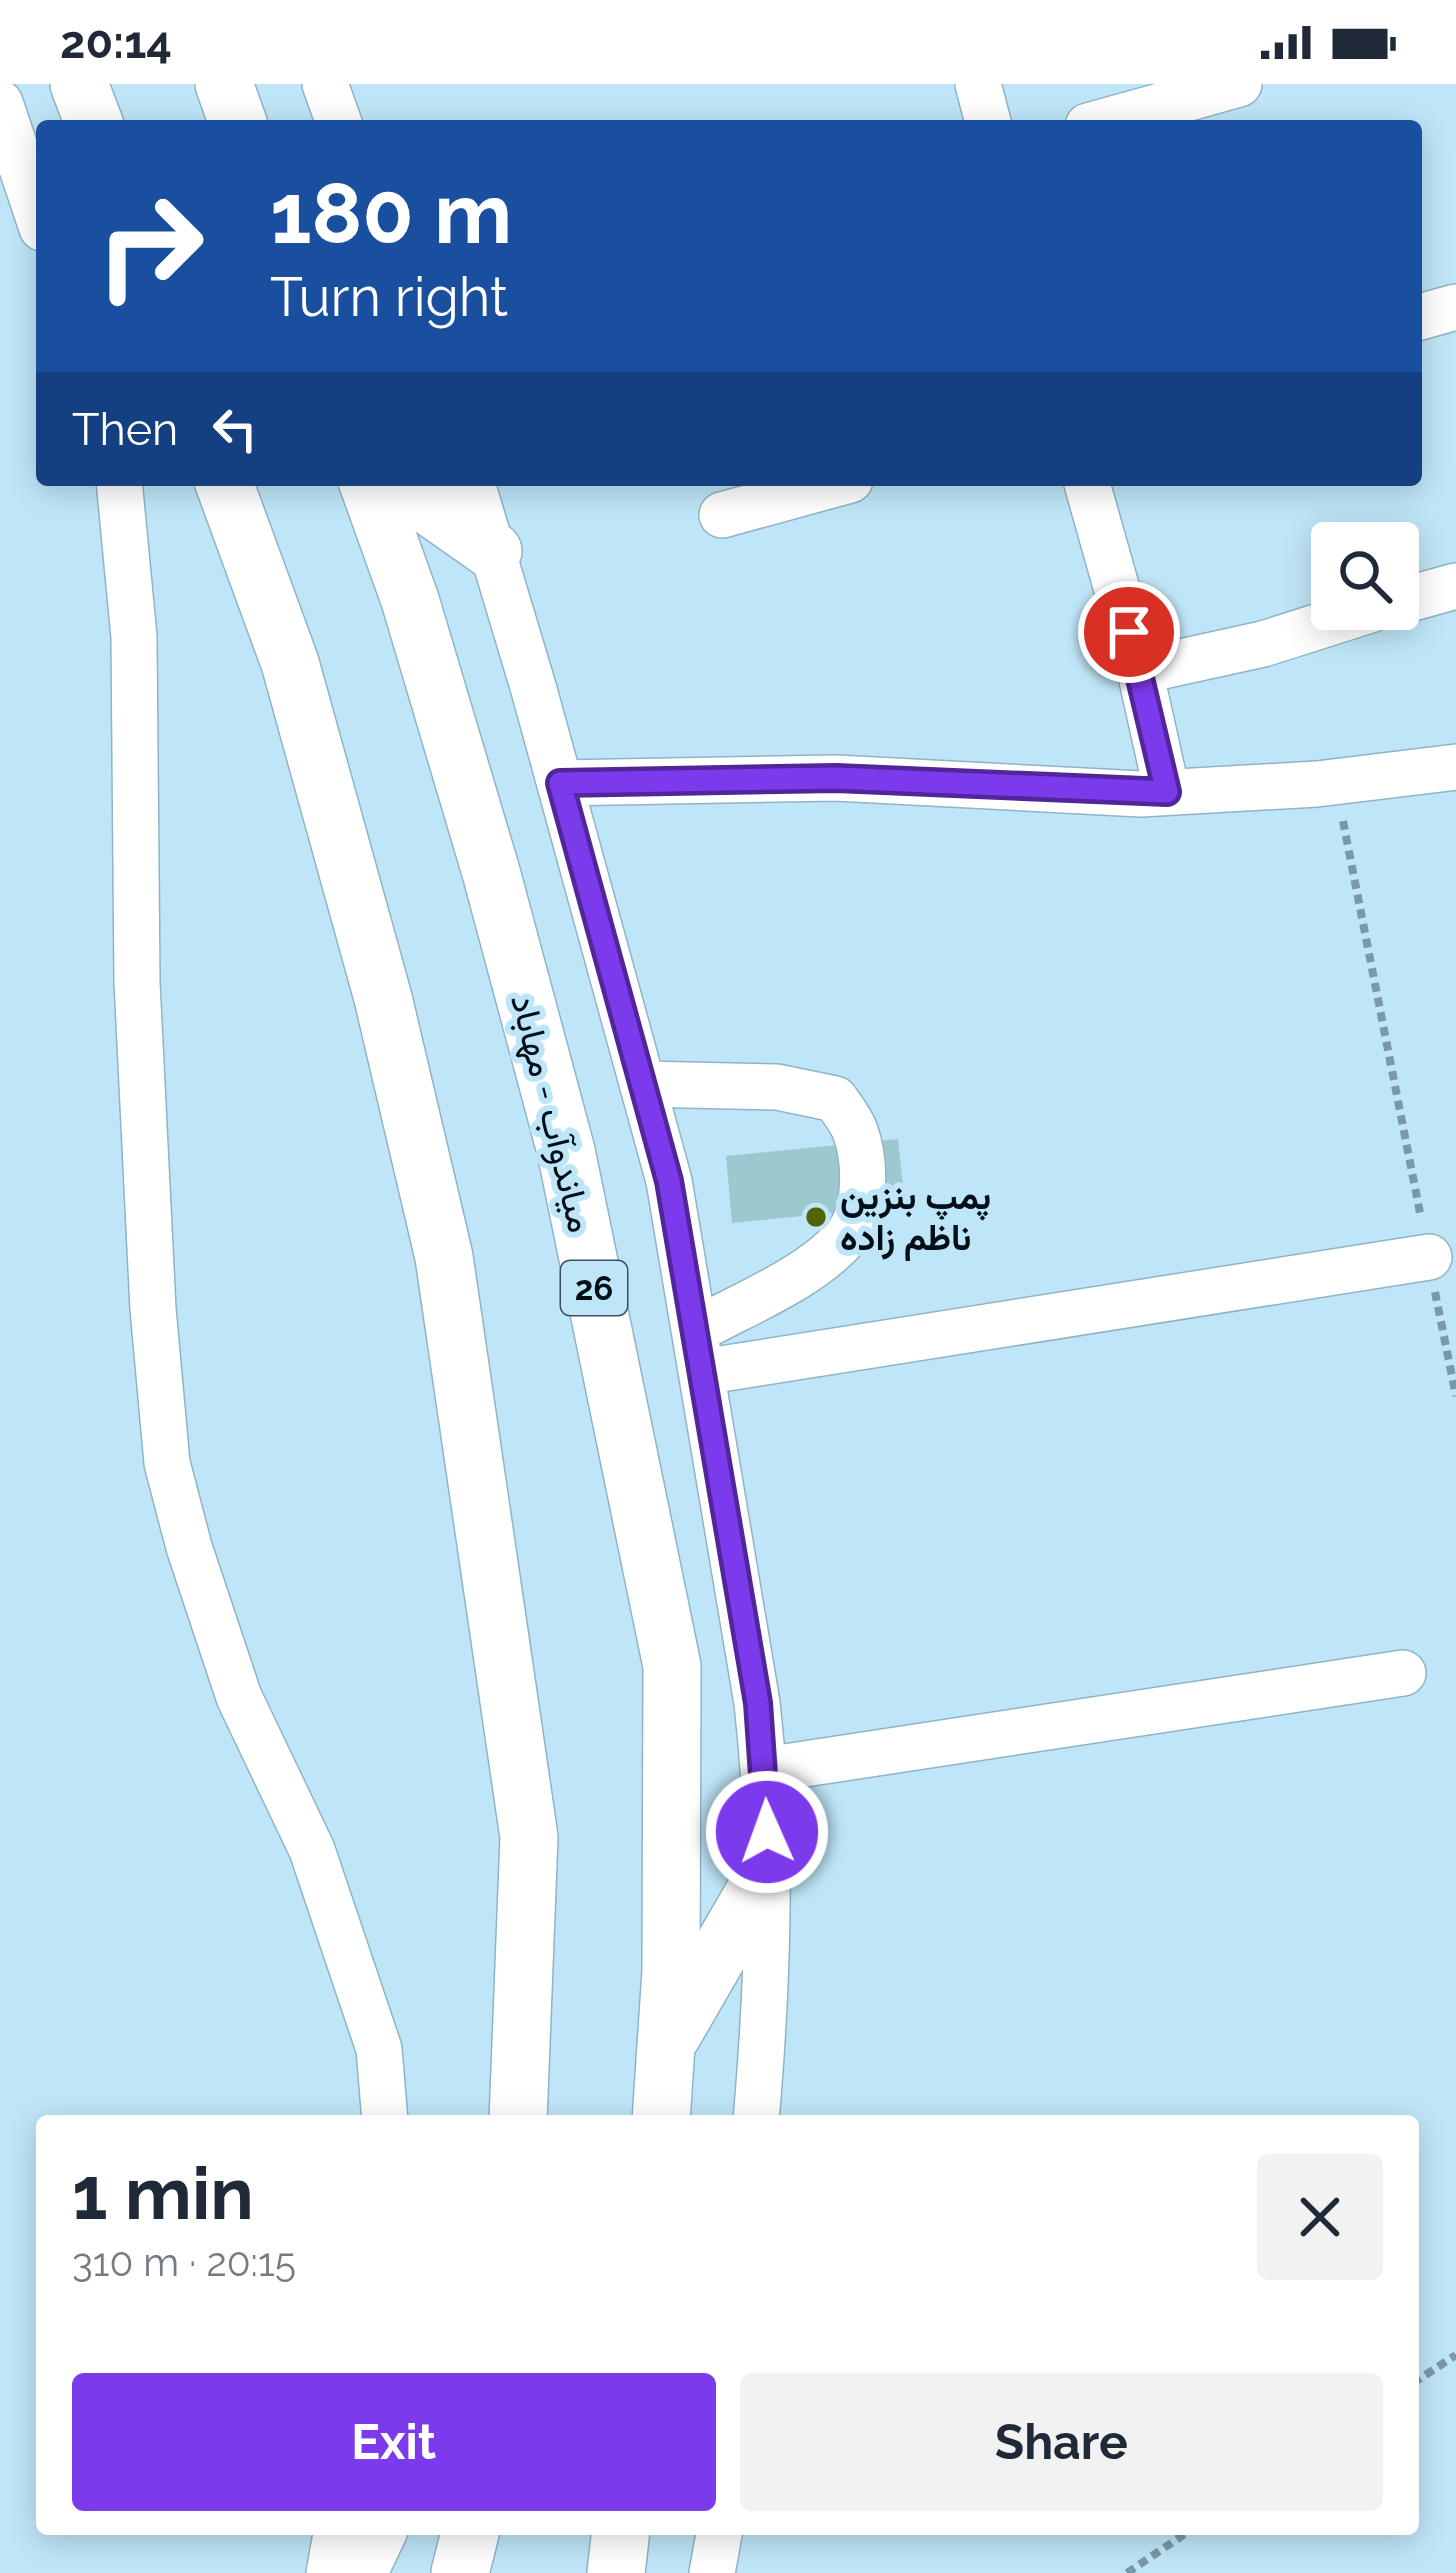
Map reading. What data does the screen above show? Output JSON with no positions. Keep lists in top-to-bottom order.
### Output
{
  "streets": {
    "main road": ["میاندوآب - مهاباد", "26"]
  },
  "places": ["پمپ بنزین ناظم زاده"],
  "page": {
    "status": "20:14",
    "turn": ["180 m", "Turn right"],
    "then": "Then",
    "heading": ["1 min", "310 m · 20:15"],
    "buttons": ["Exit", "Share"]
  }
}
